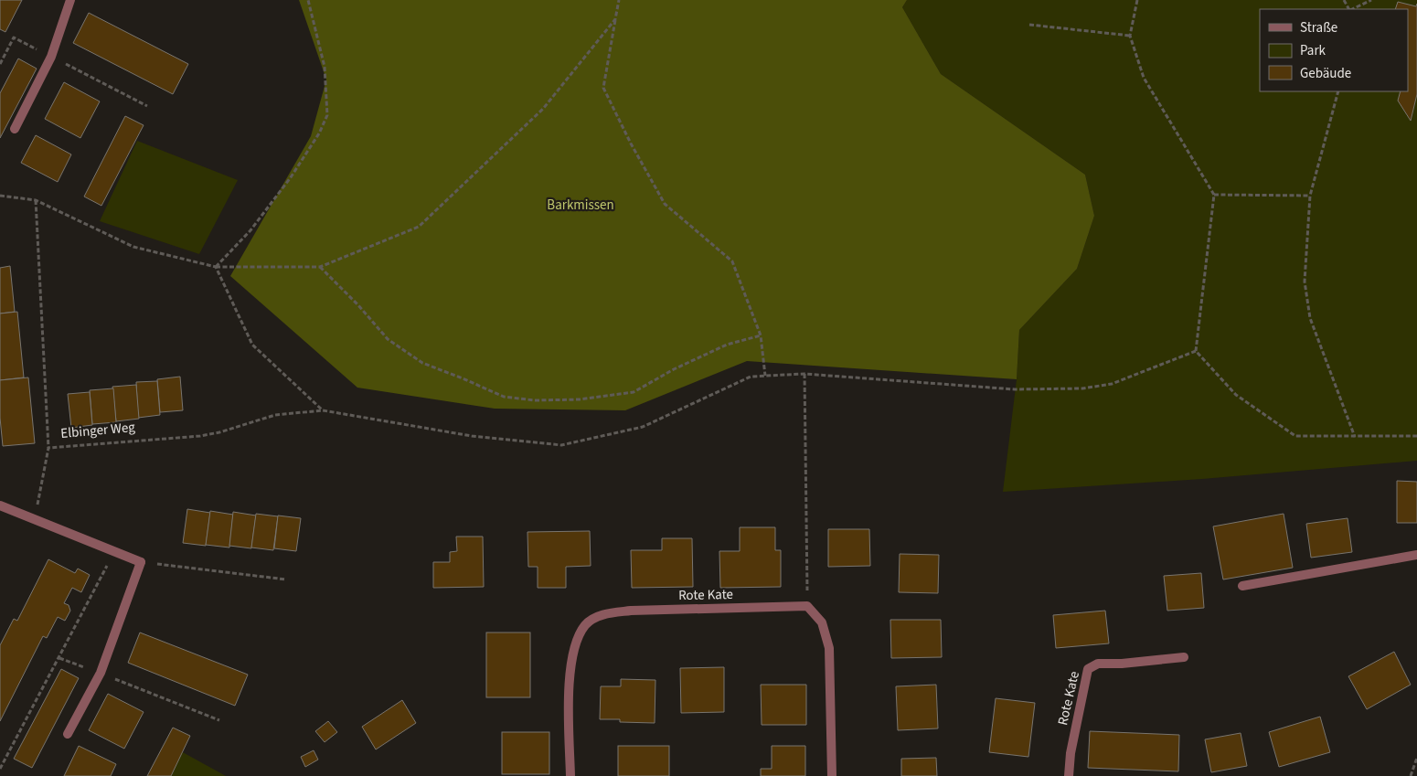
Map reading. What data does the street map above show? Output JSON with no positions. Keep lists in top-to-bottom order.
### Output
{
  "streets": {
    "street": ["Rote Kate"],
    "path": ["Elbinger Weg"]
  },
  "parks": ["Barkmissen"],
  "legend": ["Straße", "Park", "Gebäude"]
}
